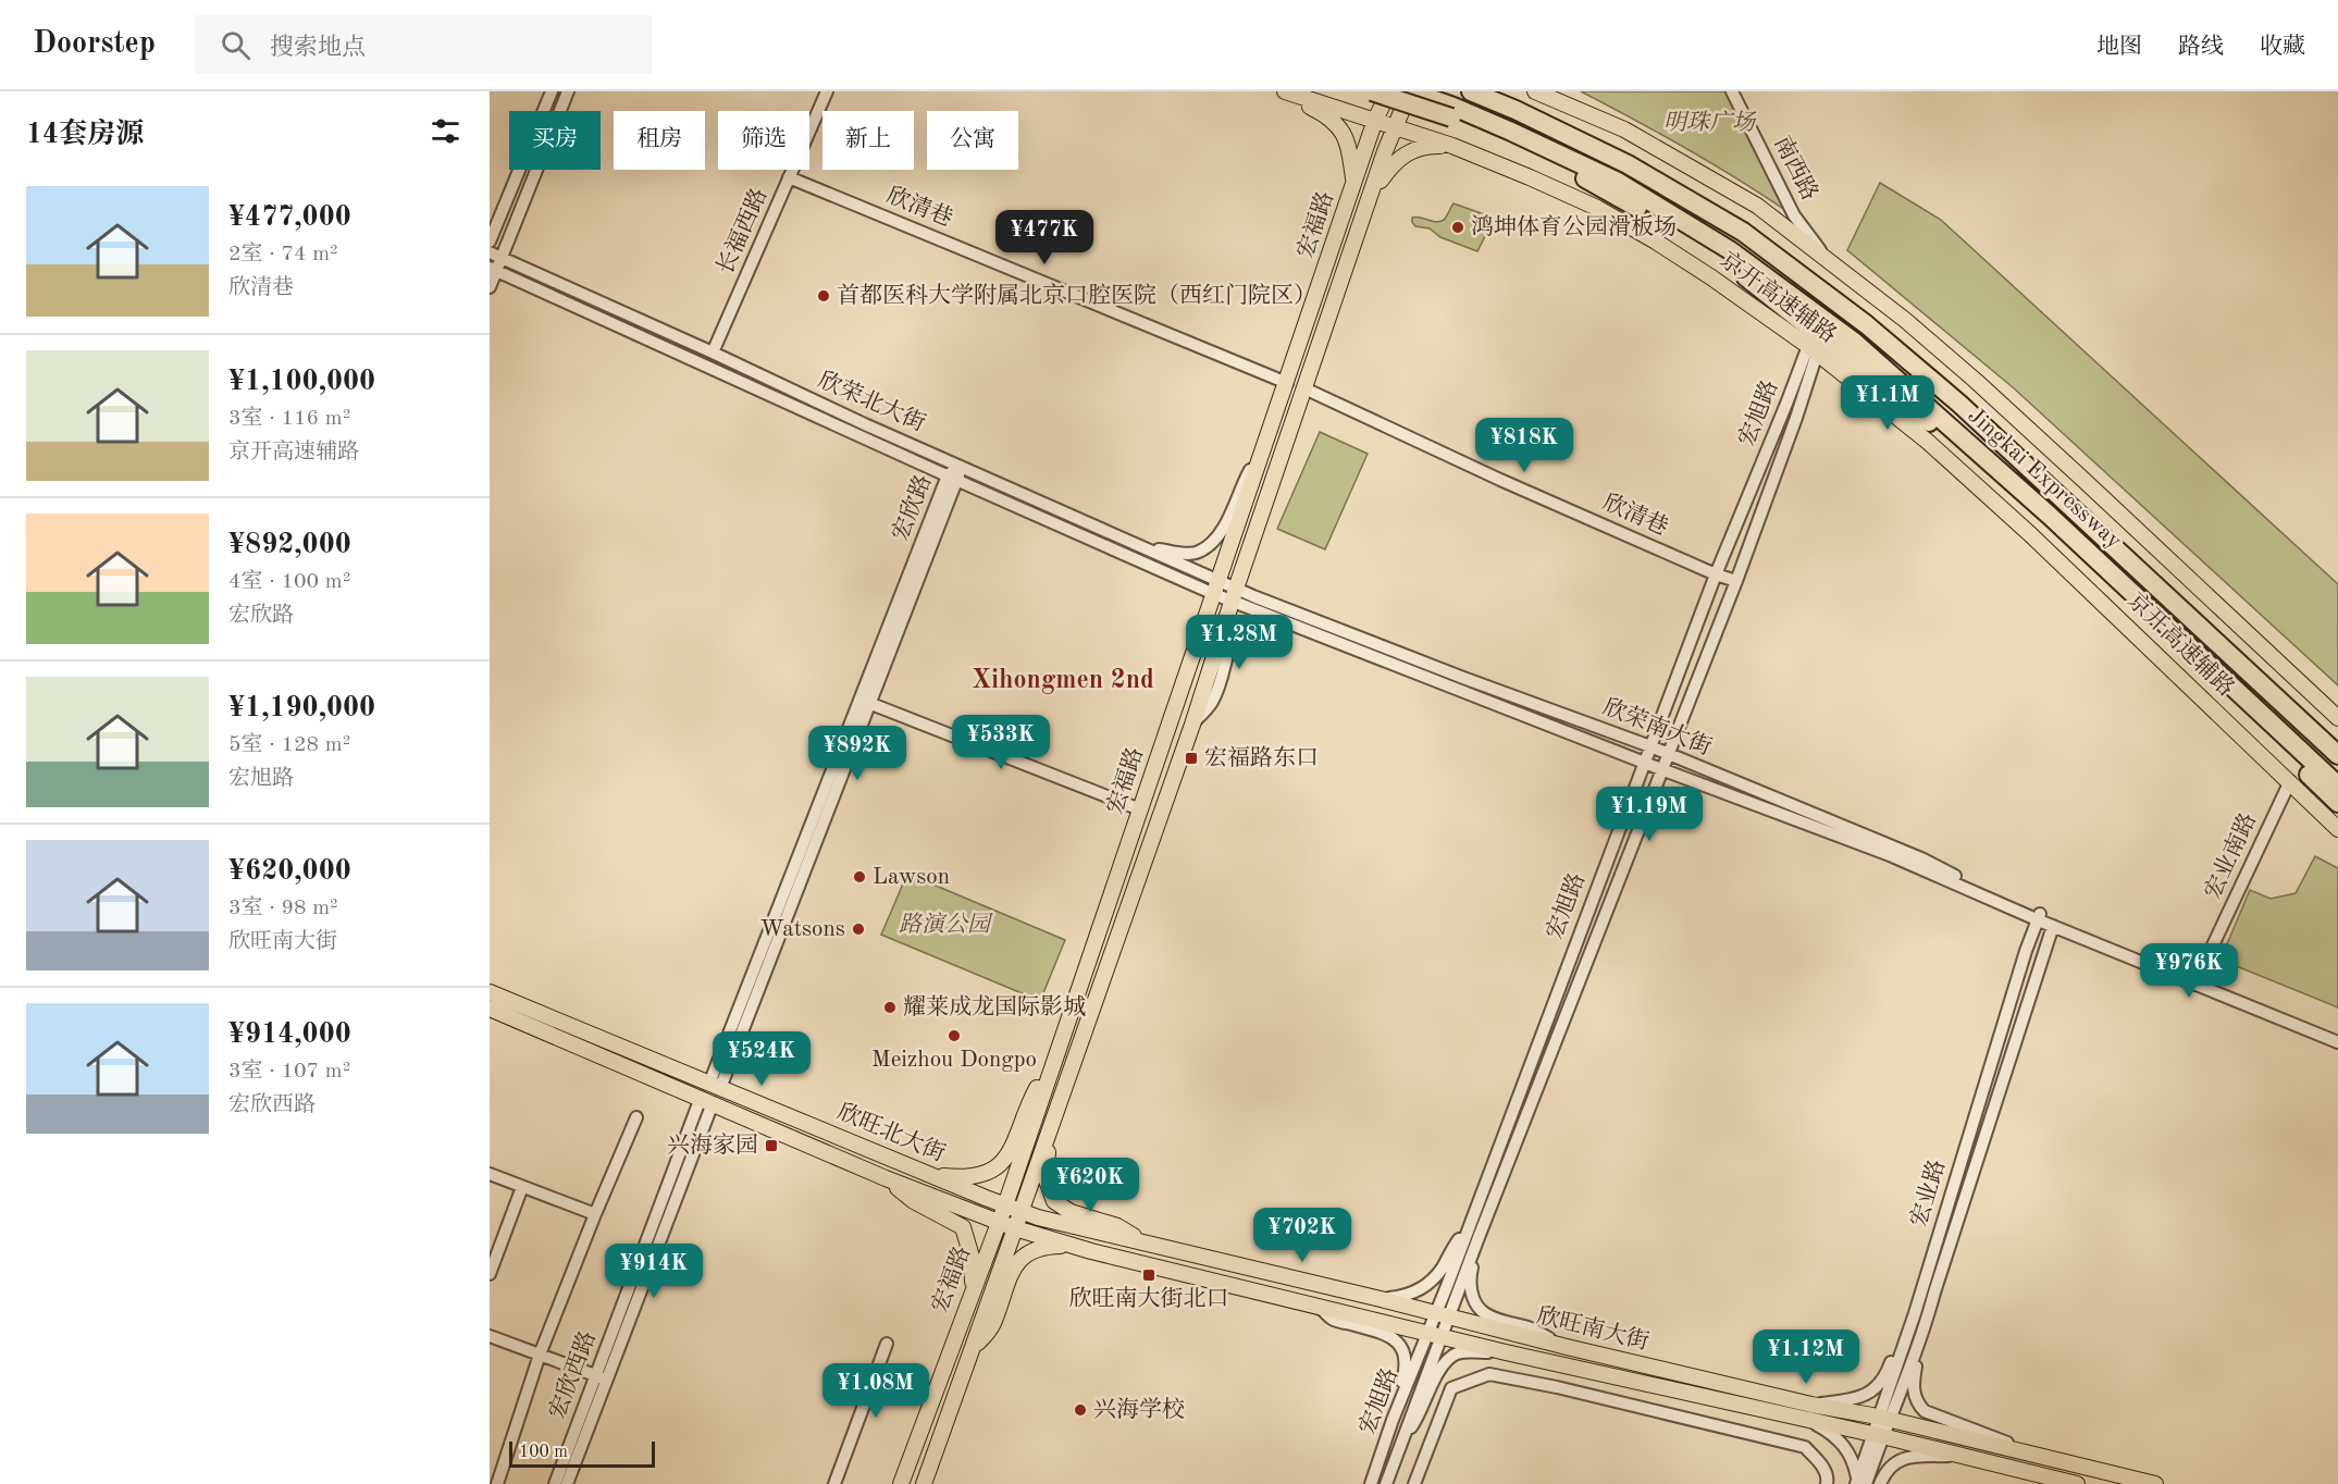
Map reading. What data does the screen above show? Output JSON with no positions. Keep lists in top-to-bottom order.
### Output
{
  "streets": {
    "highway": ["Jingkai Expressway"],
    "main road": [
      "宏福路",
      "京开高速辅路",
      "欣旺北大街",
      "欣旺南大街"
    ],
    "street": [
      "南西路",
      "欣清巷",
      "长福西路",
      "欣荣北大街",
      "宏旭路",
      "宏欣路",
      "欣荣南大街",
      "宏业南路",
      "宏业路",
      "宏欣西路"
    ]
  },
  "crossings": [
    ["欣清巷", "宏福路"],
    ["欣清巷", "长福西路"],
    ["欣清巷", "宏旭路"],
    ["宏福路", "京开高速辅路"],
    ["宏福路", "欣荣北大街"],
    ["宏福路", "欣荣南大街"],
    ["宏福路", "欣旺北大街"],
    ["宏福路", "欣旺南大街"],
    ["长福西路", "欣荣北大街"],
    ["京开高速辅路", "宏旭路"],
    ["京开高速辅路", "宏业南路"],
    ["欣荣北大街", "宏欣路"],
    ["欣荣北大街", "欣荣南大街"],
    ["宏旭路", "欣荣南大街"],
    ["宏旭路", "欣旺南大街"],
    ["宏欣路", "欣旺北大街"],
    ["欣荣南大街", "宏业南路"],
    ["欣荣南大街", "宏业路"],
    ["欣旺北大街", "欣旺南大街"],
    ["欣旺北大街", "宏欣西路"],
    ["宏业路", "欣旺南大街"]
  ],
  "districts": ["Xihongmen 2nd"],
  "parks": ["明珠广场", "路演公园"],
  "places": {
    "other": [
      "鸿坤体育公园滑板场",
      "首都医科大学附属北京口腔医院（西红门院区）",
      "Lawson",
      "Watsons",
      "耀莱成龙国际影城",
      "Meizhou Dongpo",
      "兴海学校"
    ],
    "transit": ["宏福路东口", "兴海家园", "欣旺南大街北口"]
  },
  "scale_bar": "100 m",
  "page": {
    "header": "Doorstep",
    "search": "搜索地点",
    "nav": ["地图", "路线", "收藏"],
    "heading": "14套房源",
    "chip": [
      "买房",
      "租房",
      "筛选",
      "新上",
      "公寓"
    ],
    "list": [
      {
        "name": "¥477,000",
        "note": "2室 · 74 m² · 欣清巷"
      },
      {
        "name": "¥1,100,000",
        "note": "3室 · 116 m² · 京开高速辅路"
      },
      {
        "name": "¥892,000",
        "note": "4室 · 100 m² · 宏欣路"
      },
      {
        "name": "¥1,190,000",
        "note": "5室 · 128 m² · 宏旭路"
      },
      {
        "name": "¥620,000",
        "note": "3室 · 98 m² · 欣旺南大街"
      },
      {
        "name": "¥914,000",
        "note": "3室 · 107 m² · 宏欣西路"
      }
    ],
    "price": [
      "¥477K",
      "¥1.1M",
      "¥818K",
      "¥1.28M",
      "¥533K",
      "¥892K",
      "¥1.19M",
      "¥976K",
      "¥524K",
      "¥620K",
      "¥702K",
      "¥914K",
      "¥1.12M",
      "¥1.08M"
    ],
    "scale": "100 m"
  }
}
